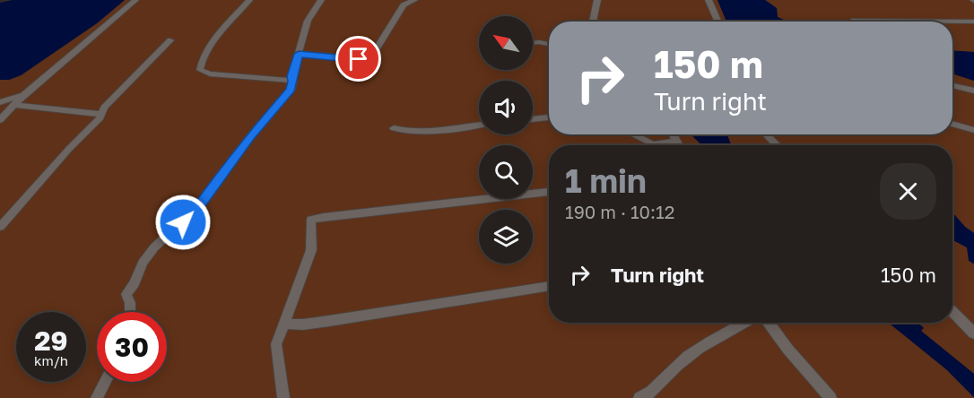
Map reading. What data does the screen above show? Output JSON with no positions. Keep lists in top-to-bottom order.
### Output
{
  "north": "top left",
  "page": {
    "turn": ["150 m", "Turn right"],
    "heading": ["1 min", "190 m · 10:12"],
    "list": [
      {
        "name": "Turn right",
        "value": "150 m"
      }
    ],
    "speed": "29 km/h",
    "limit": "30"
  }
}
